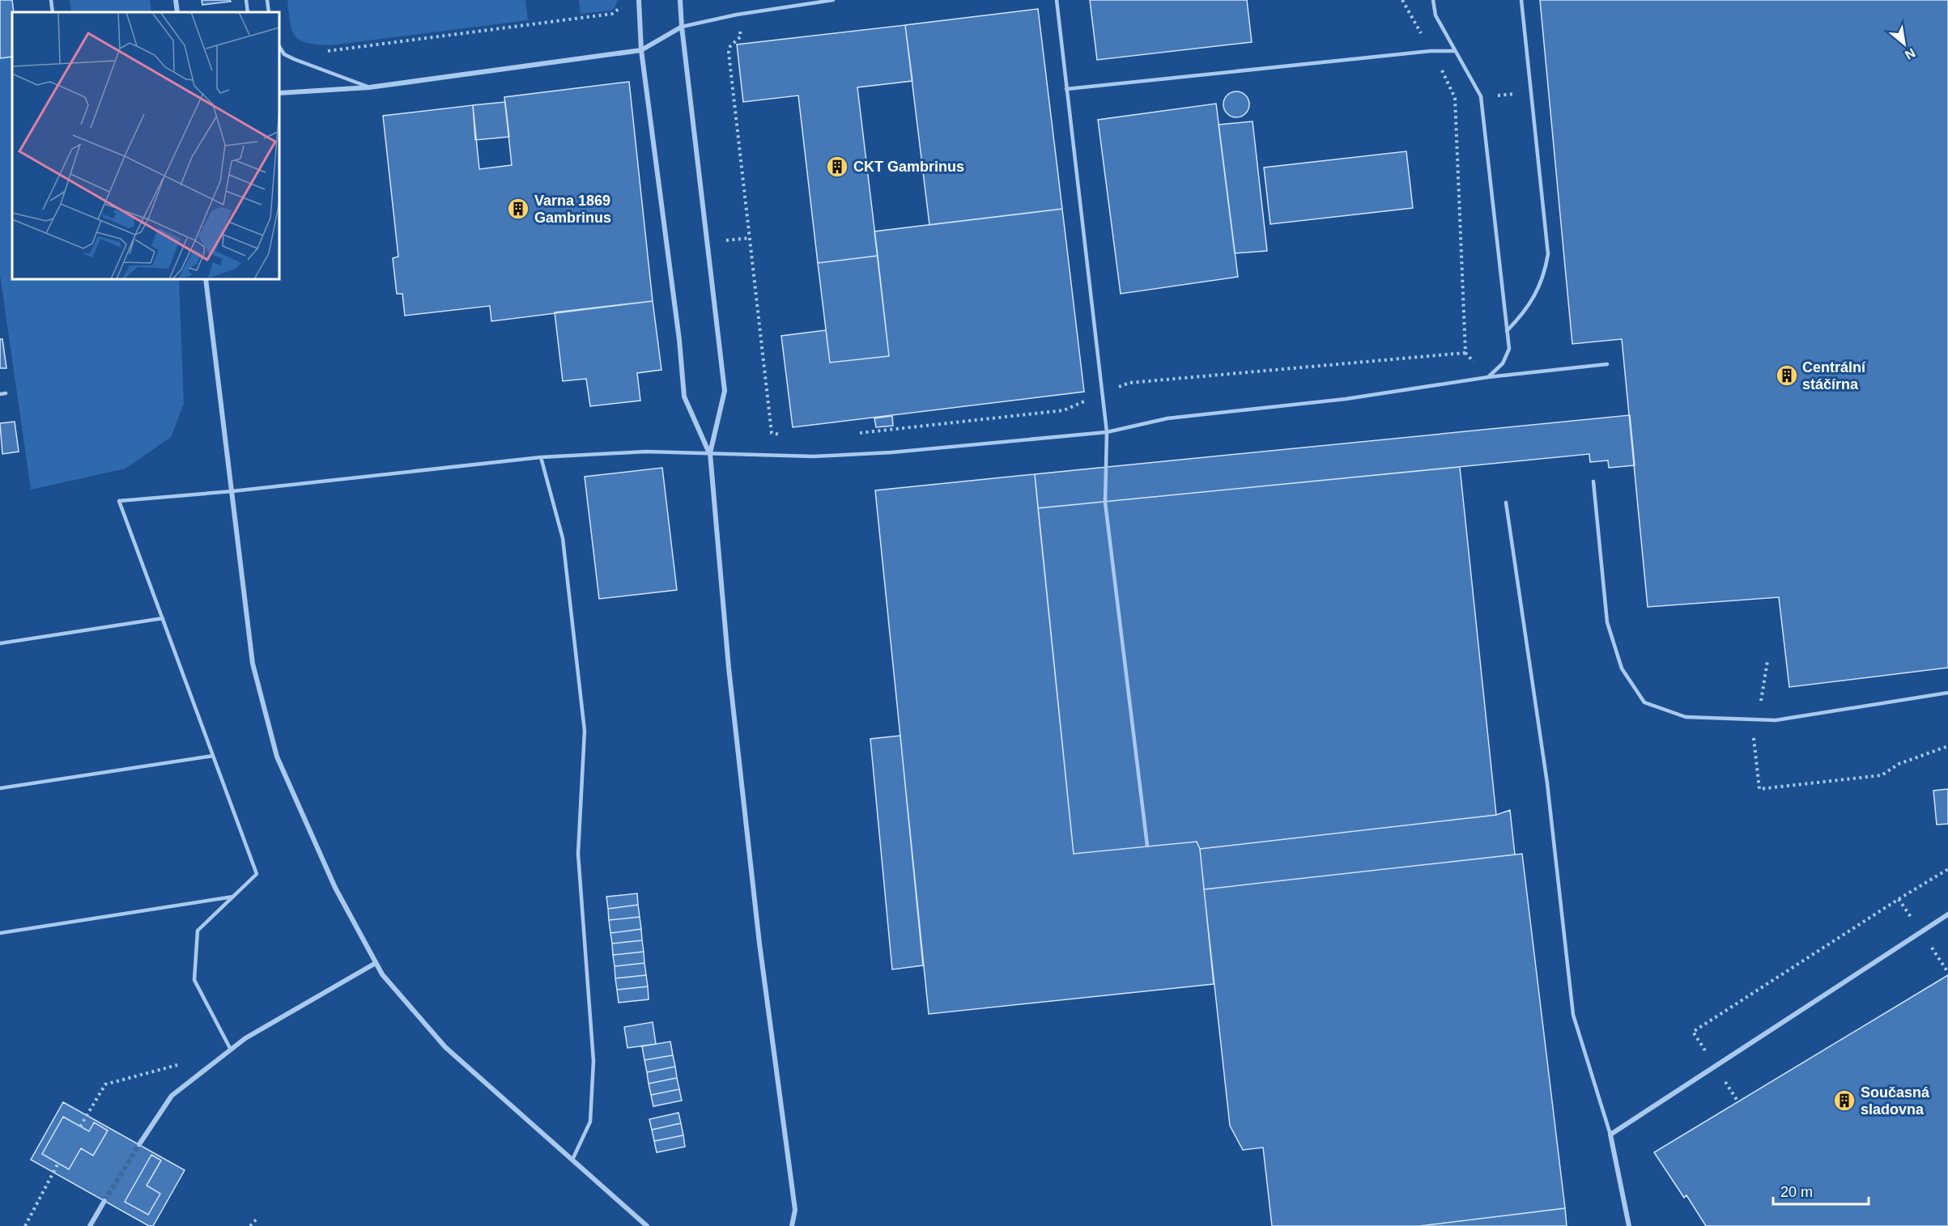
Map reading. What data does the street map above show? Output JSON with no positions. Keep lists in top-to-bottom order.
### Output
{
  "places": {
    "building": [
      "CKT Gambrinus",
      "Varna 1869 Gambrinus",
      "Centrální stáčírna",
      "Současná sladovna"
    ]
  },
  "scale_bar": "20 m",
  "north": "bottom right"
}
